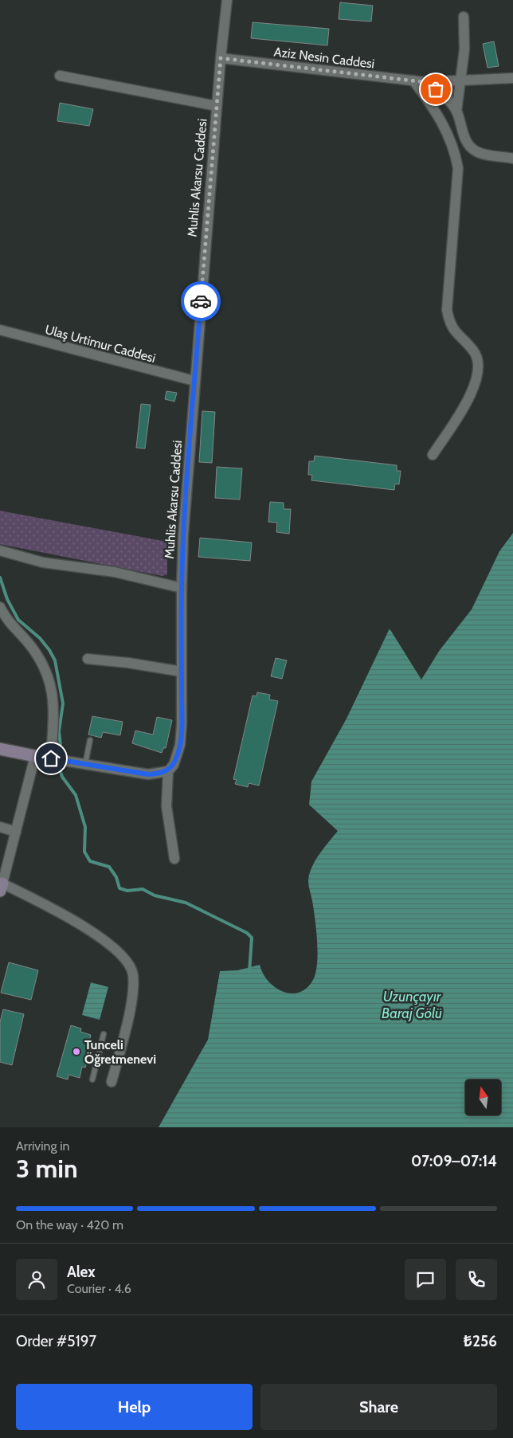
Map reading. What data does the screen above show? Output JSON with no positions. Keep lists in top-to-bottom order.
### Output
{
  "streets": {
    "street": ["Aziz Nesin Caddesi", "Muhlis Akarsu Caddesi", "Ulaş Urtimur Caddesi"]
  },
  "crossings": [
    ["Aziz Nesin Caddesi", "Muhlis Akarsu Caddesi"],
    ["Muhlis Akarsu Caddesi", "Ulaş Urtimur Caddesi"]
  ],
  "water": ["Uzunçayır Baraj Gölü"],
  "places": ["Tunceli Öğretmenevi"],
  "north": "top",
  "page": {
    "heading": ["3 min", "Arriving in", "07:09–07:14"],
    "panel": [
      "Alex",
      "Courier · 4.6",
      "Order #5197",
      "₺256"
    ],
    "bar": "On the way · 420 m",
    "buttons": ["Help", "Share"]
  }
}
